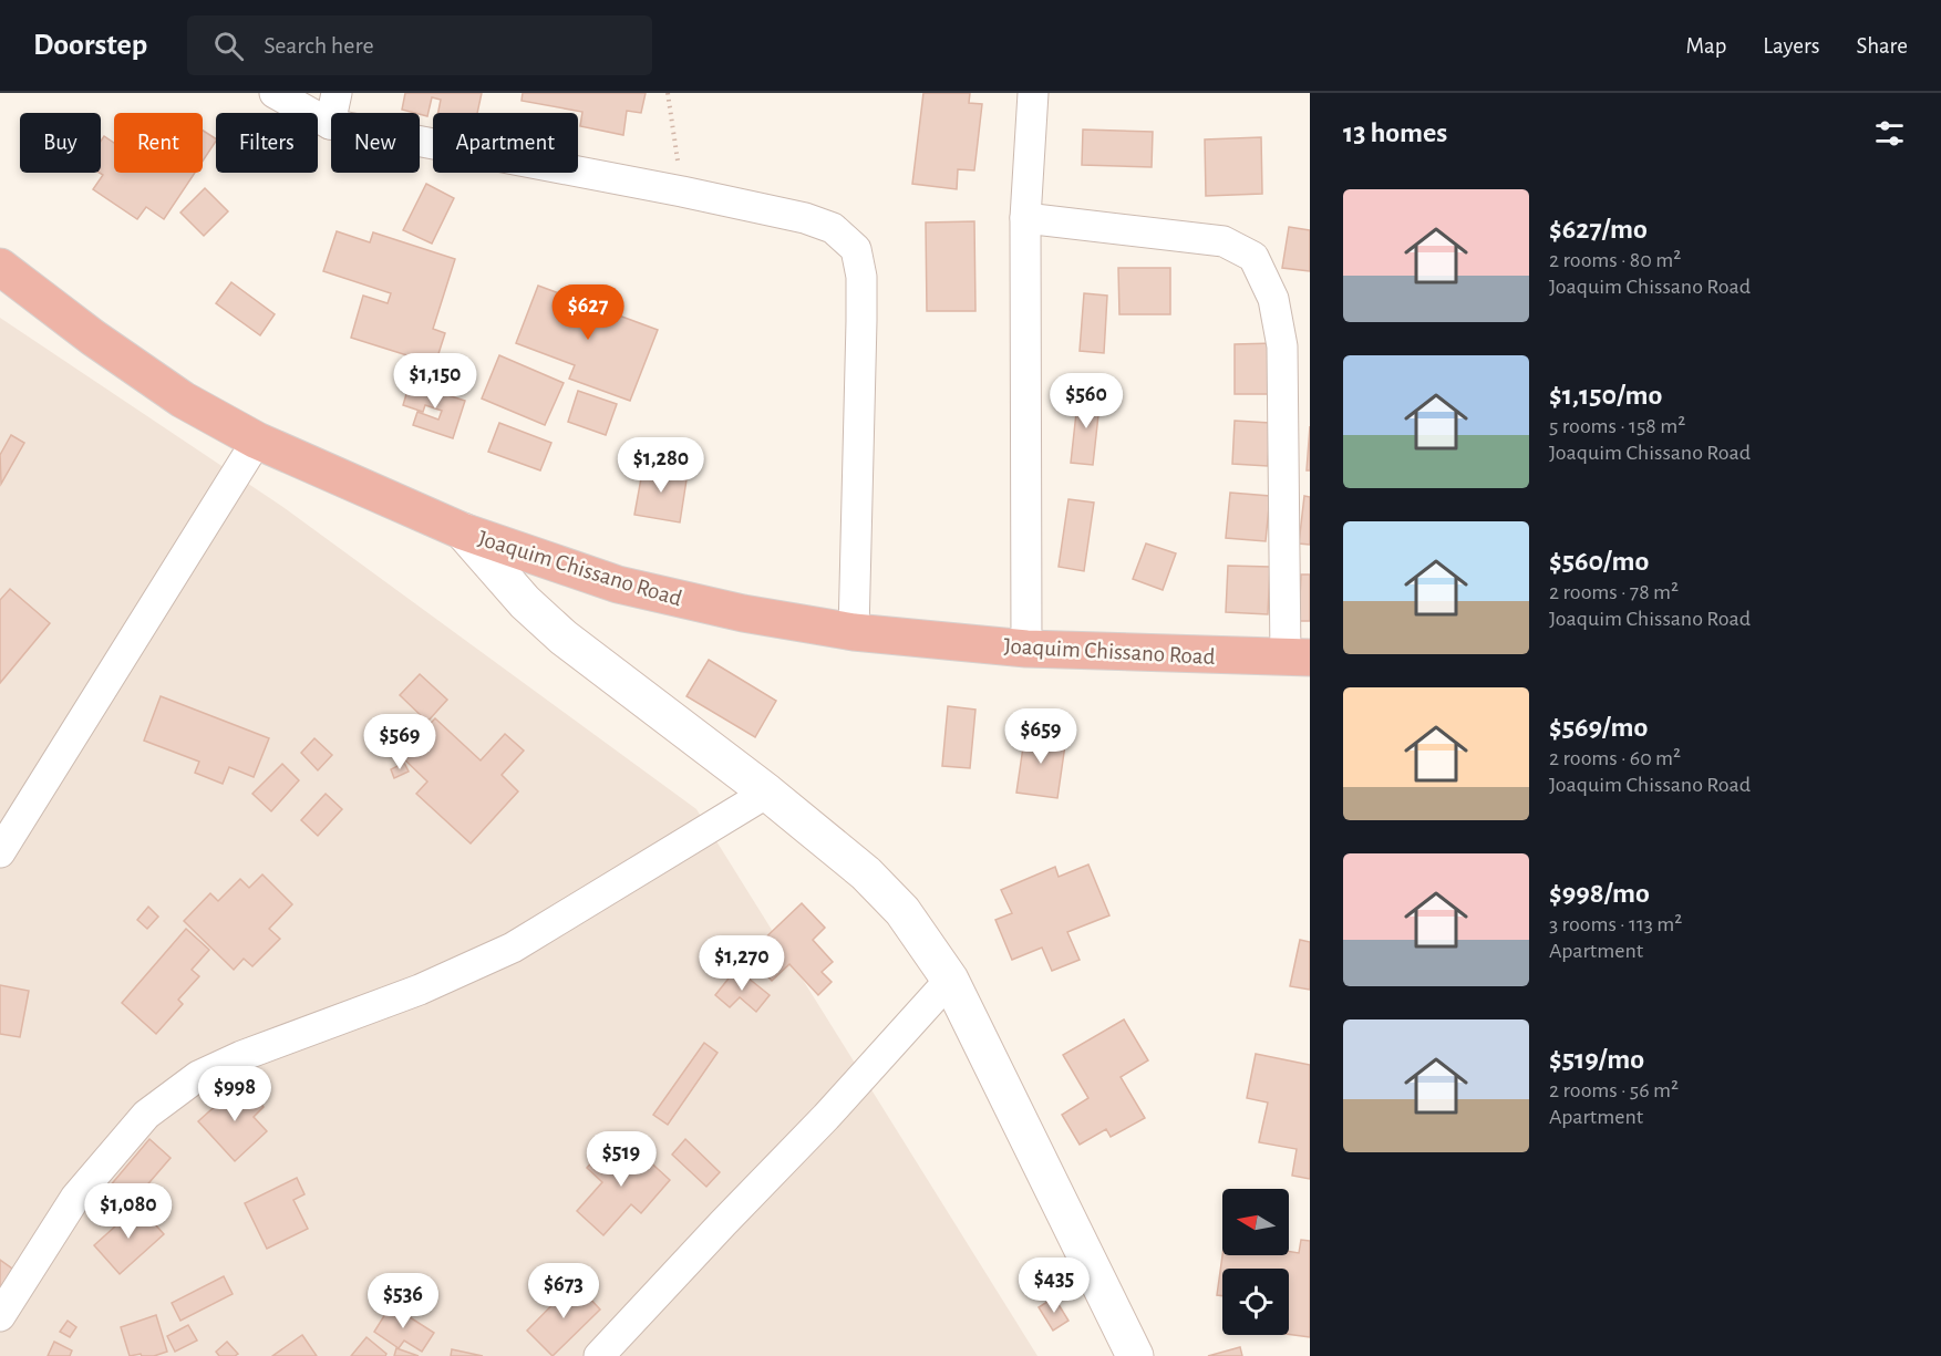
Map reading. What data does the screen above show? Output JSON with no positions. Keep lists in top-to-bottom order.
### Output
{
  "streets": {
    "highway": ["Joaquim Chissano Road"]
  },
  "north": "left",
  "page": {
    "header": "Doorstep",
    "search": "Search here",
    "nav": ["Map", "Layers", "Share"],
    "heading": "13 homes",
    "chip": [
      "Buy",
      "Rent",
      "Filters",
      "New",
      "Apartment"
    ],
    "list": [
      {
        "name": "$627/mo",
        "note": "2 rooms · 80 m² · Joaquim Chissano Road"
      },
      {
        "name": "$1,150/mo",
        "note": "5 rooms · 158 m² · Joaquim Chissano Road"
      },
      {
        "name": "$560/mo",
        "note": "2 rooms · 78 m² · Joaquim Chissano Road"
      },
      {
        "name": "$569/mo",
        "note": "2 rooms · 60 m² · Joaquim Chissano Road"
      },
      {
        "name": "$998/mo",
        "note": "3 rooms · 113 m² · Apartment"
      },
      {
        "name": "$519/mo",
        "note": "2 rooms · 56 m² · Apartment"
      }
    ],
    "price": [
      "$627",
      "$1,150",
      "$560",
      "$1,280",
      "$659",
      "$569",
      "$1,270",
      "$998",
      "$519",
      "$1,080",
      "$435",
      "$673",
      "$536"
    ]
  }
}
